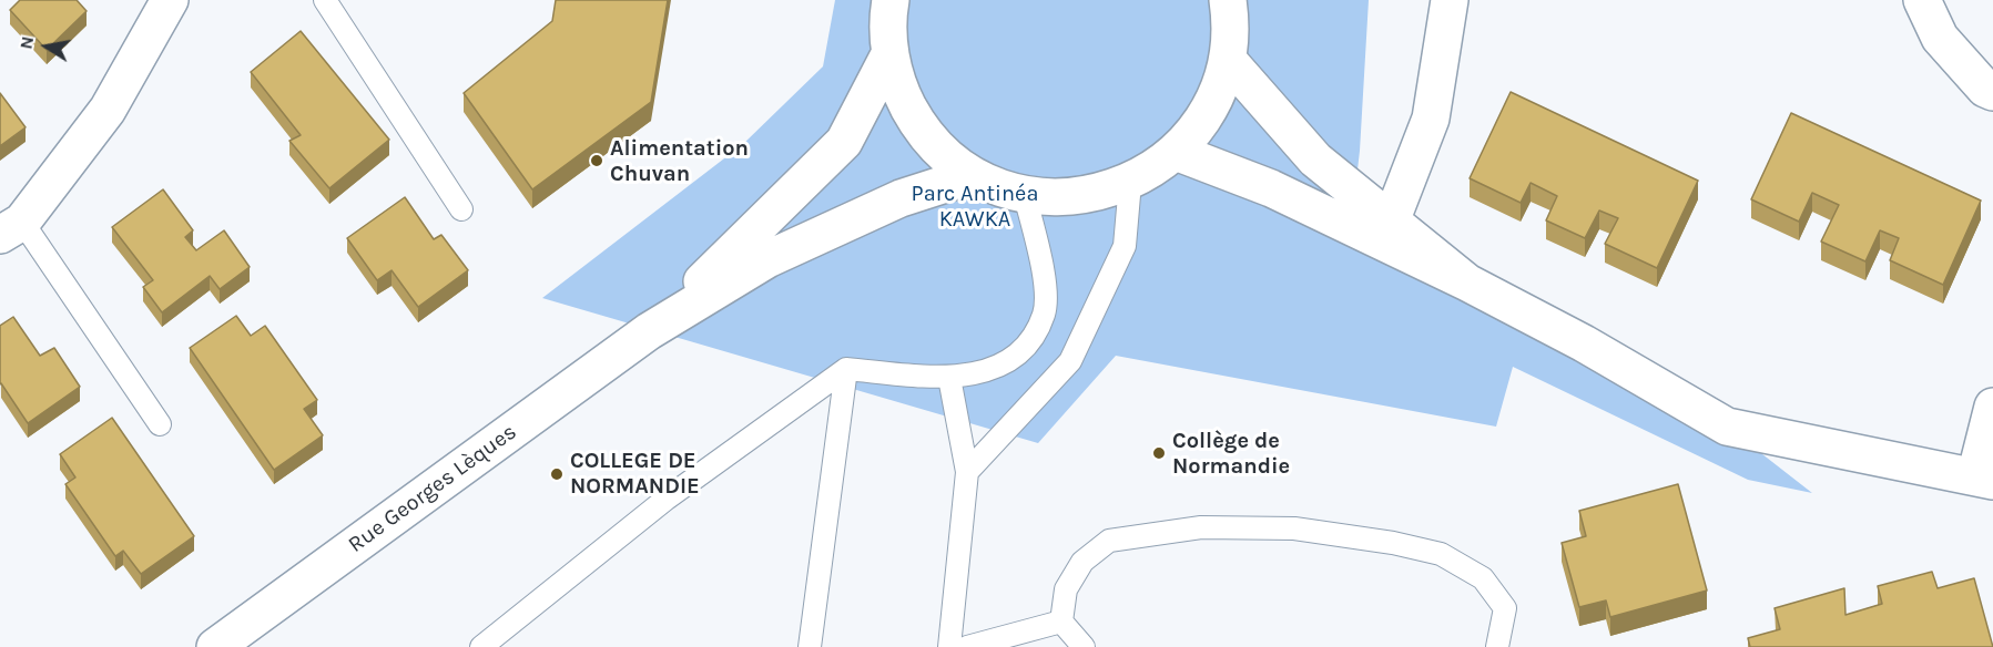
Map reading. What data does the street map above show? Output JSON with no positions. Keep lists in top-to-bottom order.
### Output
{
  "streets": {
    "street": ["Rue Georges Lèques"]
  },
  "parks": ["Parc Antinéa KAWKA"],
  "places": ["Alimentation Chuvan", "Collège de Normandie", "COLLEGE DE NORMANDIE"],
  "north": "left"
}
